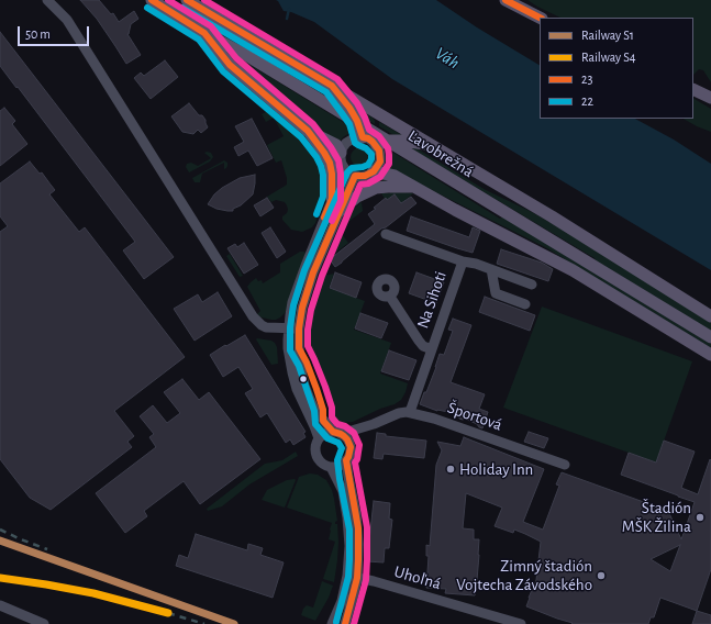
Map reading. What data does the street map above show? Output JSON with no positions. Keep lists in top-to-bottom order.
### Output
{
  "streets": {
    "main road": ["Ľavobrežná"],
    "street": ["Na Sihoti", "Športová", "Uhoľná"]
  },
  "crossings": [
    ["Na Sihoti", "Športová"]
  ],
  "water": ["Váh"],
  "places": ["Holiday Inn", "Štadión MŠK Žilina", "Zimný štadión Vojtecha Závodského"],
  "lines": [
    "transit line 23",
    "transit line 22",
    "rail line S1",
    "rail line S4"
  ],
  "legend": [
    "Railway S1",
    "Railway S4",
    "23",
    "22"
  ],
  "scale_bar": "50 m"
}
